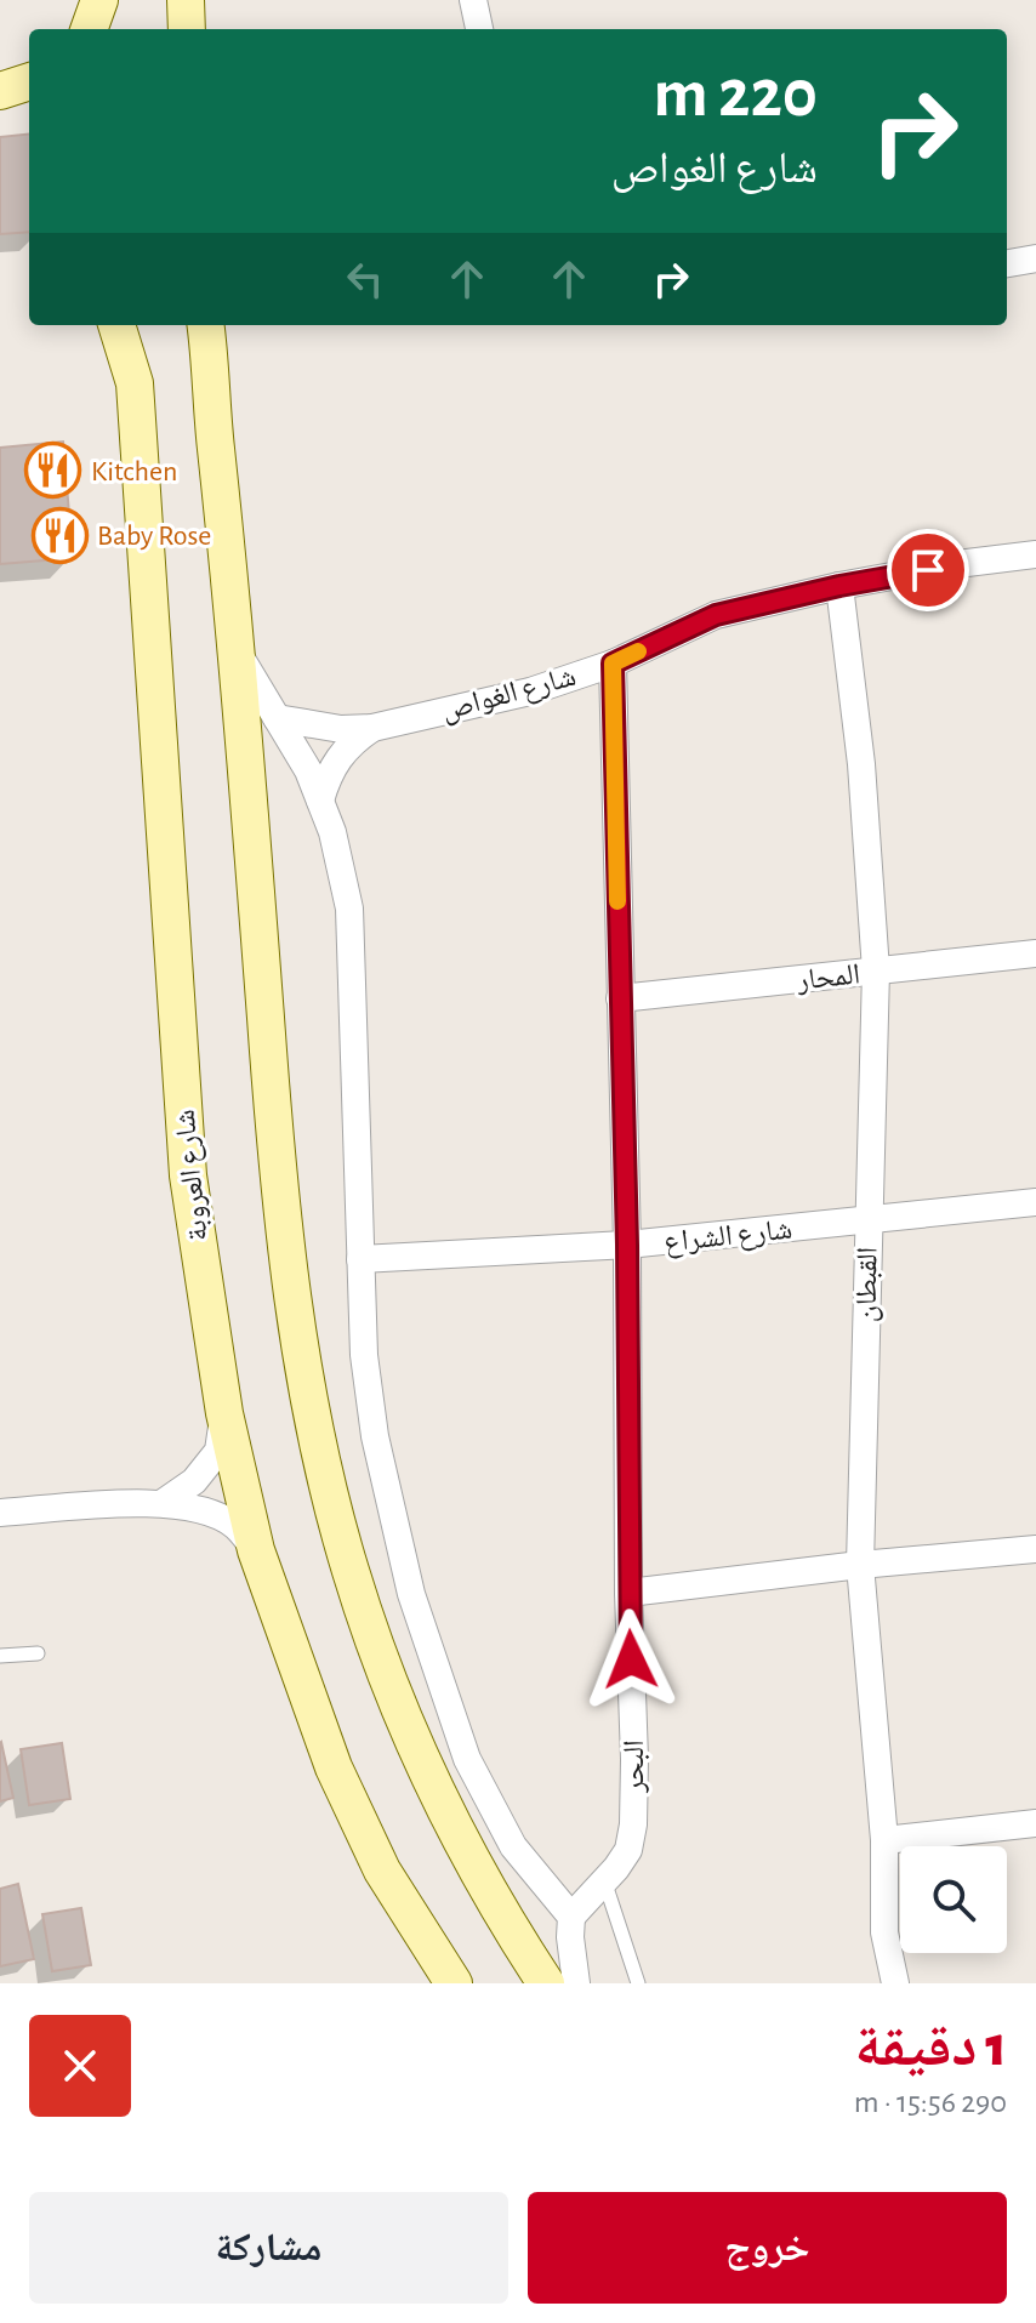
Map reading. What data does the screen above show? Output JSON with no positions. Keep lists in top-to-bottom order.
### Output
{
  "streets": {
    "street": [
      "شارع الغواص",
      "المحار",
      "شارع العروبة",
      "شارع الشراع",
      "القبطان",
      "البحر"
    ]
  },
  "crossings": [
    ["شارع الغواص", "القبطان"],
    ["شارع الغواص", "البحر"],
    ["المحار", "القبطان"],
    ["المحار", "البحر"],
    ["شارع الشراع", "القبطان"],
    ["شارع الشراع", "البحر"]
  ],
  "places": {
    "restaurant": ["Kitchen", "Baby Rose"]
  },
  "page": {
    "turn": ["220 m", "شارع الغواص"],
    "heading": ["1 دقيقة", "290 m · 15:56"],
    "buttons": ["خروج", "مشاركة"]
  }
}
